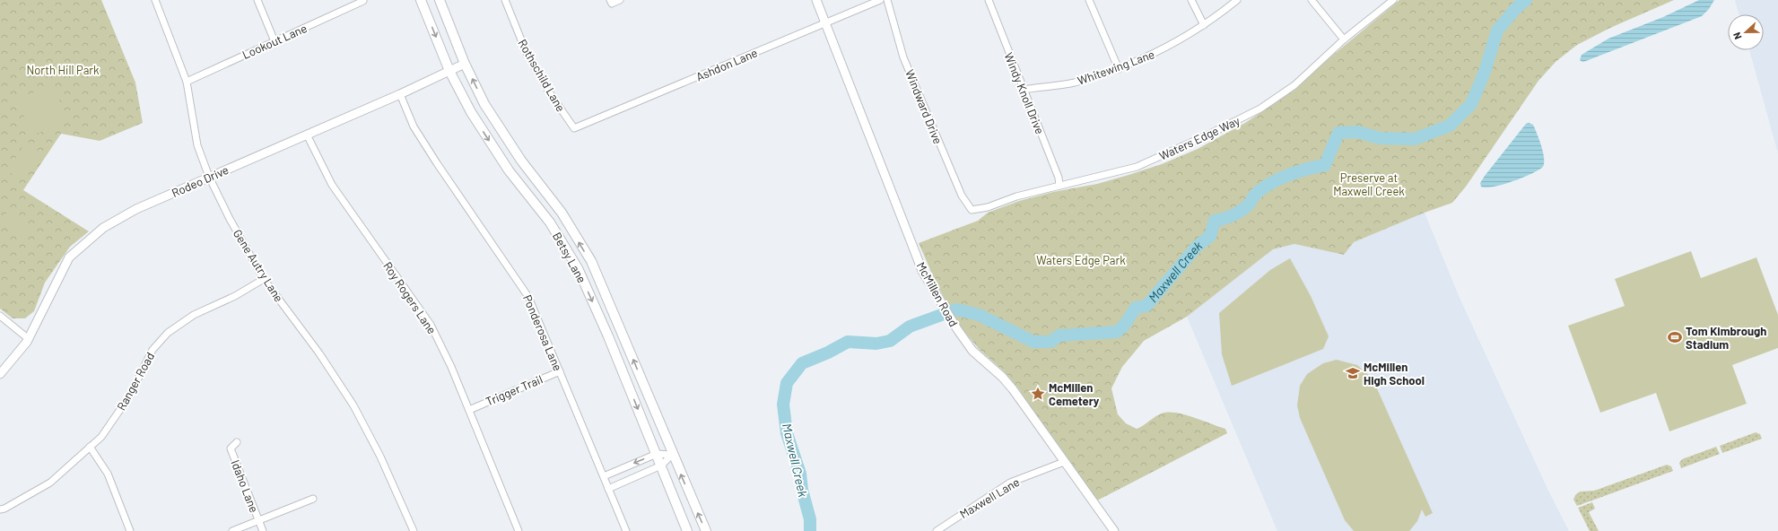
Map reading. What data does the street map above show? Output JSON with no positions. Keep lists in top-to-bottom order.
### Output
{
  "streets": {
    "main road": ["Betsy Lane"],
    "street": [
      "Lookout Lane",
      "Ashdon Lane",
      "Whitewing Lane",
      "Rothschild Lane",
      "Windy Knoll Drive",
      "Windward Drive",
      "Waters Edge Way",
      "Rodeo Drive",
      "Gene Autry Lane",
      "McMillen Road",
      "Roy Rogers Lane",
      "Ponderosa Lane",
      "Ranger Road",
      "Trigger Trail",
      "Idaho Lane",
      "Maxwell Lane"
    ]
  },
  "crossings": [
    ["Lookout Lane", "Gene Autry Lane"],
    ["Ashdon Lane", "Rothschild Lane"],
    ["Ashdon Lane", "McMillen Road"],
    ["Whitewing Lane", "Windy Knoll Drive"],
    ["Windy Knoll Drive", "Waters Edge Way"],
    ["Windward Drive", "Waters Edge Way"],
    ["Rodeo Drive", "Betsy Lane"],
    ["Rodeo Drive", "Gene Autry Lane"],
    ["Rodeo Drive", "Roy Rogers Lane"],
    ["Rodeo Drive", "Ponderosa Lane"],
    ["Gene Autry Lane", "Ranger Road"],
    ["McMillen Road", "Maxwell Lane"],
    ["Roy Rogers Lane", "Trigger Trail"],
    ["Ponderosa Lane", "Trigger Trail"]
  ],
  "water": ["Maxwell Creek"],
  "parks": ["North Hill Park", "Preserve at Maxwell Creek", "Waters Edge Park"],
  "places": {
    "sports": ["Tom Kimbrough Stadium"],
    "school or university": ["McMillen High School"],
    "place": ["McMillen Cemetery"]
  },
  "north": "left"
}
